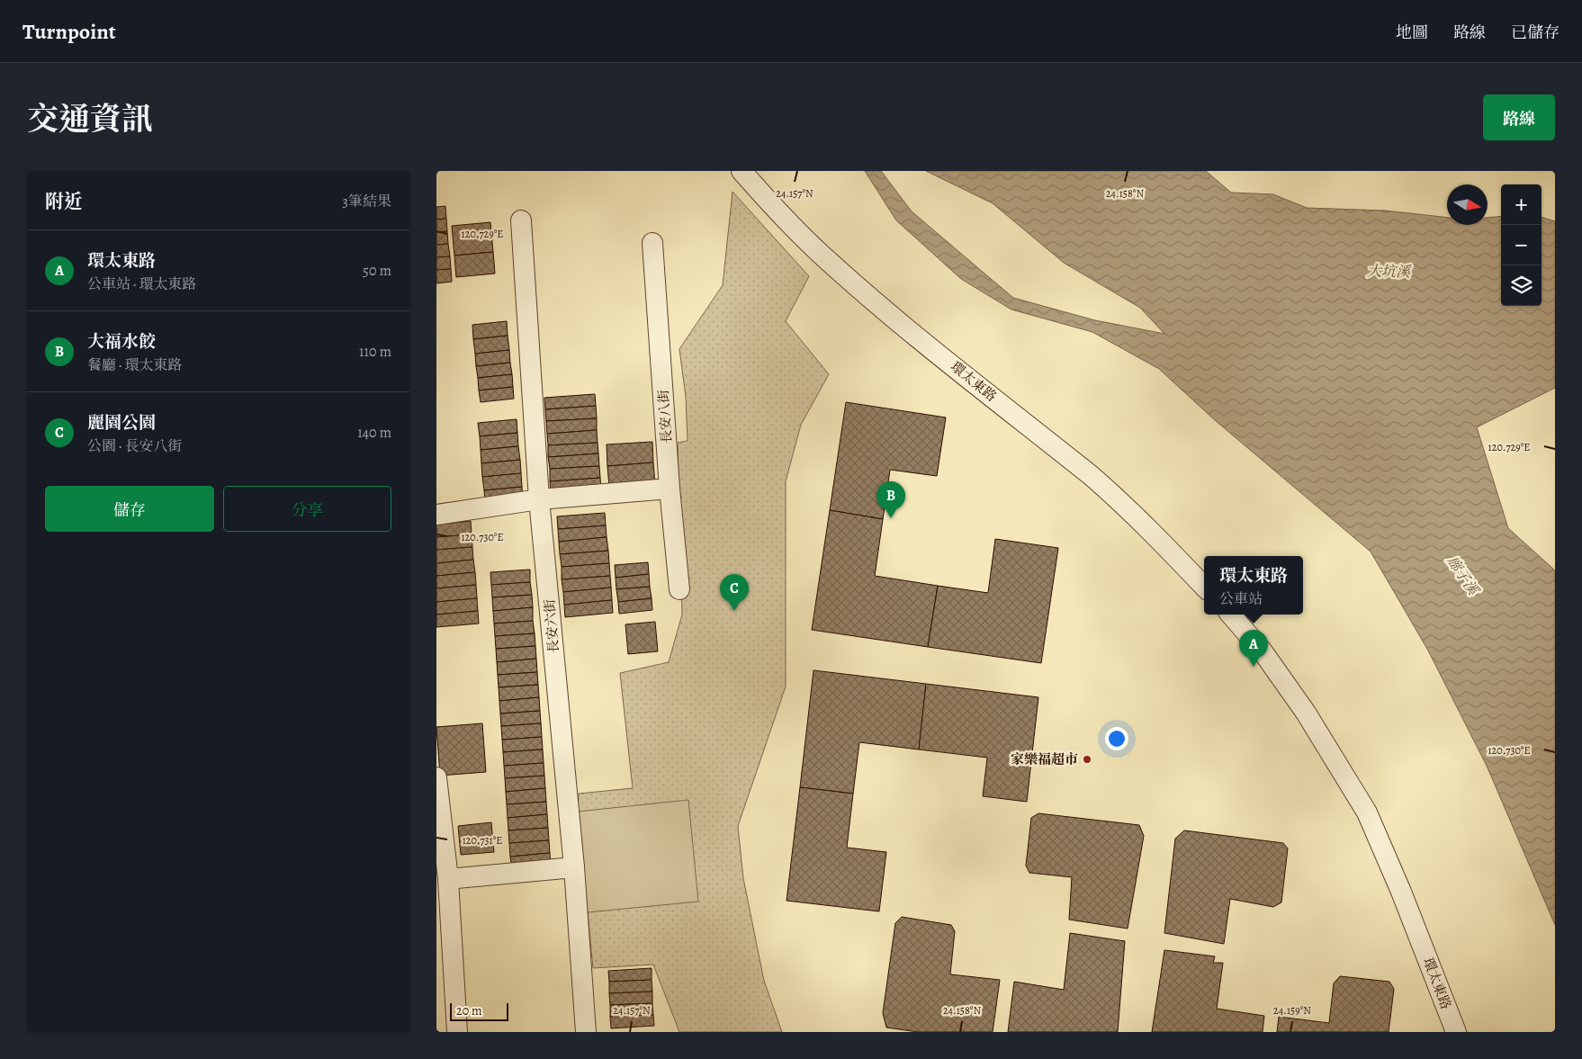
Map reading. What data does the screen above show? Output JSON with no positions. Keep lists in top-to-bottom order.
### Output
{
  "streets": {
    "street": ["環太東路", "長安八街", "長安六街"]
  },
  "water": ["大坑溪", "廍子溪"],
  "places": ["家樂福超市"],
  "scale_bar": "20 m",
  "north": "right",
  "page": {
    "header": "Turnpoint",
    "nav": ["地圖", "路線", "已儲存"],
    "title": "交通資訊",
    "buttons": [
      "路線",
      ["儲存", "分享"]
    ],
    "heading": ["附近", "3筆結果"],
    "map_buttons": ["+", "−"],
    "list": [
      {
        "mark": "A",
        "name": "環太東路",
        "note": "公車站 · 環太東路",
        "value": "50 m"
      },
      {
        "mark": "B",
        "name": "大福水餃",
        "note": "餐廳 · 環太東路",
        "value": "110 m"
      },
      {
        "mark": "C",
        "name": "麗園公園",
        "note": "公園 · 長安八街",
        "value": "140 m"
      }
    ],
    "pins": ["B", "C", "A"],
    "popup": ["環太東路", "公車站"],
    "scale": "20 m"
  },
  "coordinates": [
    "24.157°N",
    "24.158°N",
    "120.729°E",
    "120.730°E",
    "120.731°E",
    "24.159°N"
  ]
}
